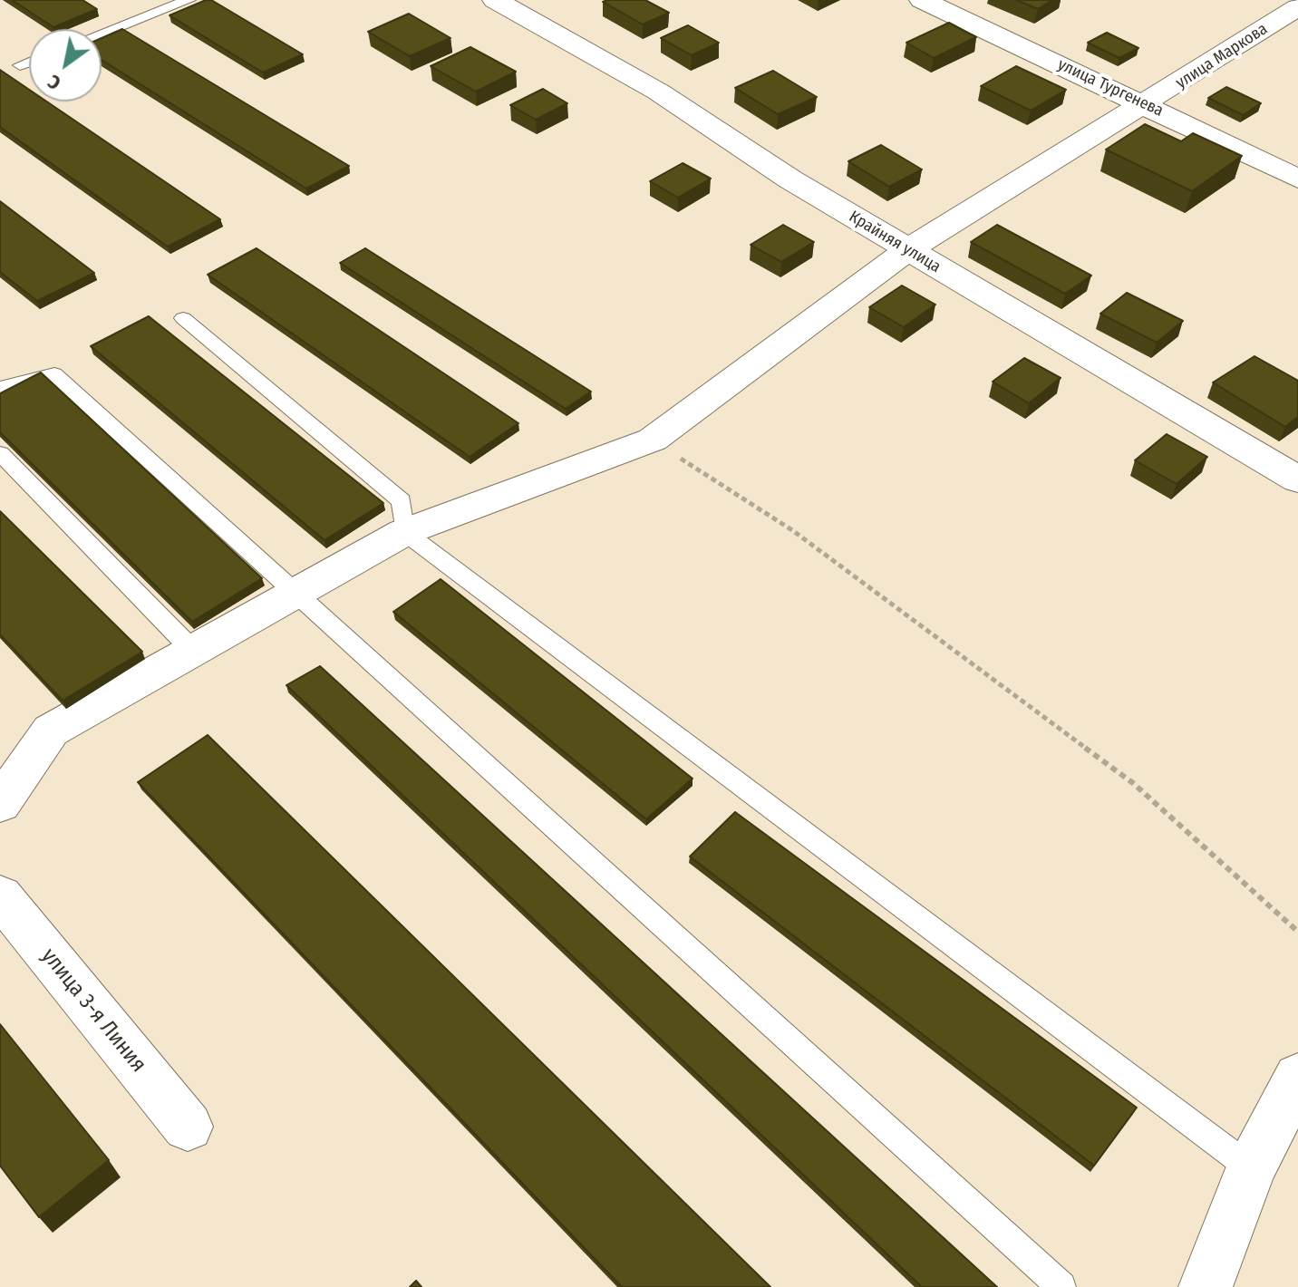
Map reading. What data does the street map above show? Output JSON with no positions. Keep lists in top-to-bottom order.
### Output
{
  "streets": {
    "street": [
      "улица Маркова",
      "улица Тургенева",
      "Крайняя улица",
      "улица 3-я Линия"
    ]
  },
  "crossings": [
    ["улица Маркова", "улица Тургенева"],
    ["улица Маркова", "Крайняя улица"]
  ],
  "north": "bottom left"
}
